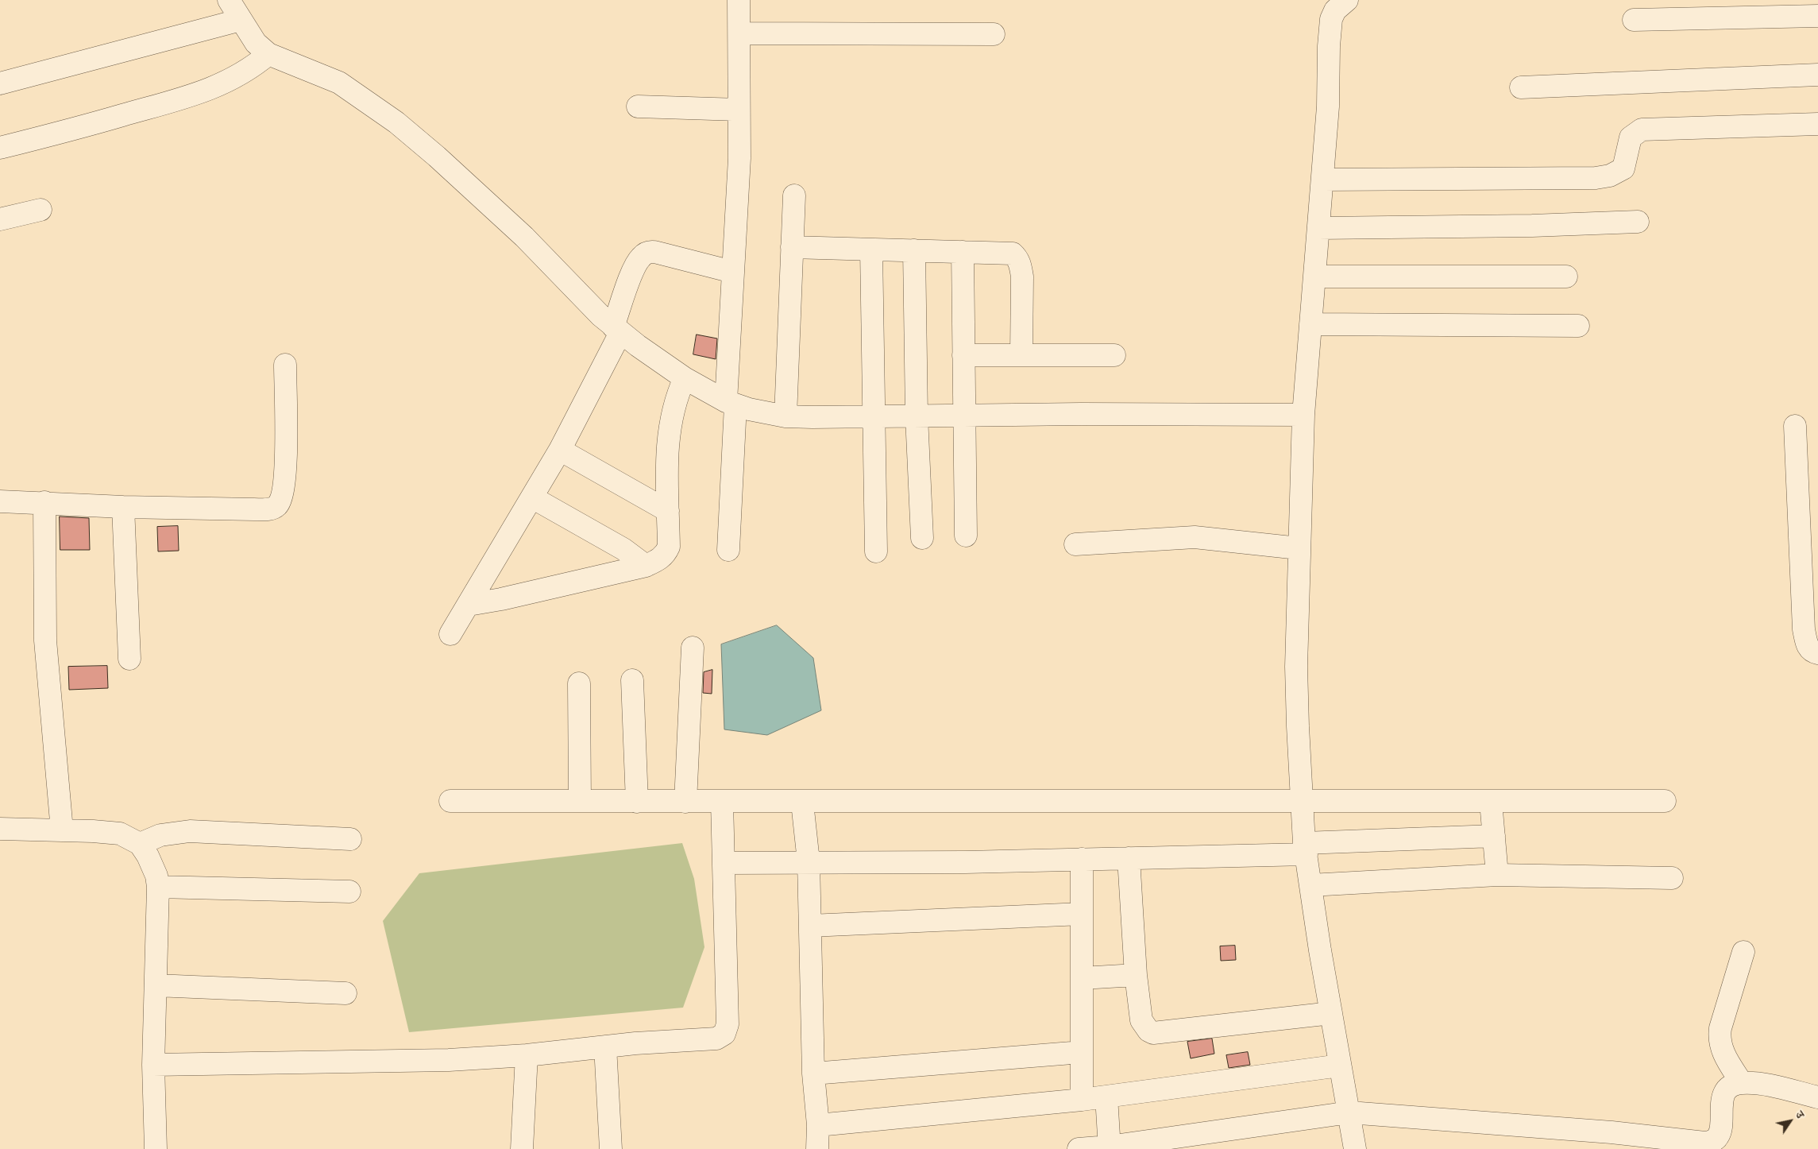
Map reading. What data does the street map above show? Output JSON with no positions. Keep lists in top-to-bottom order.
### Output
{
  "north": "top right"
}
